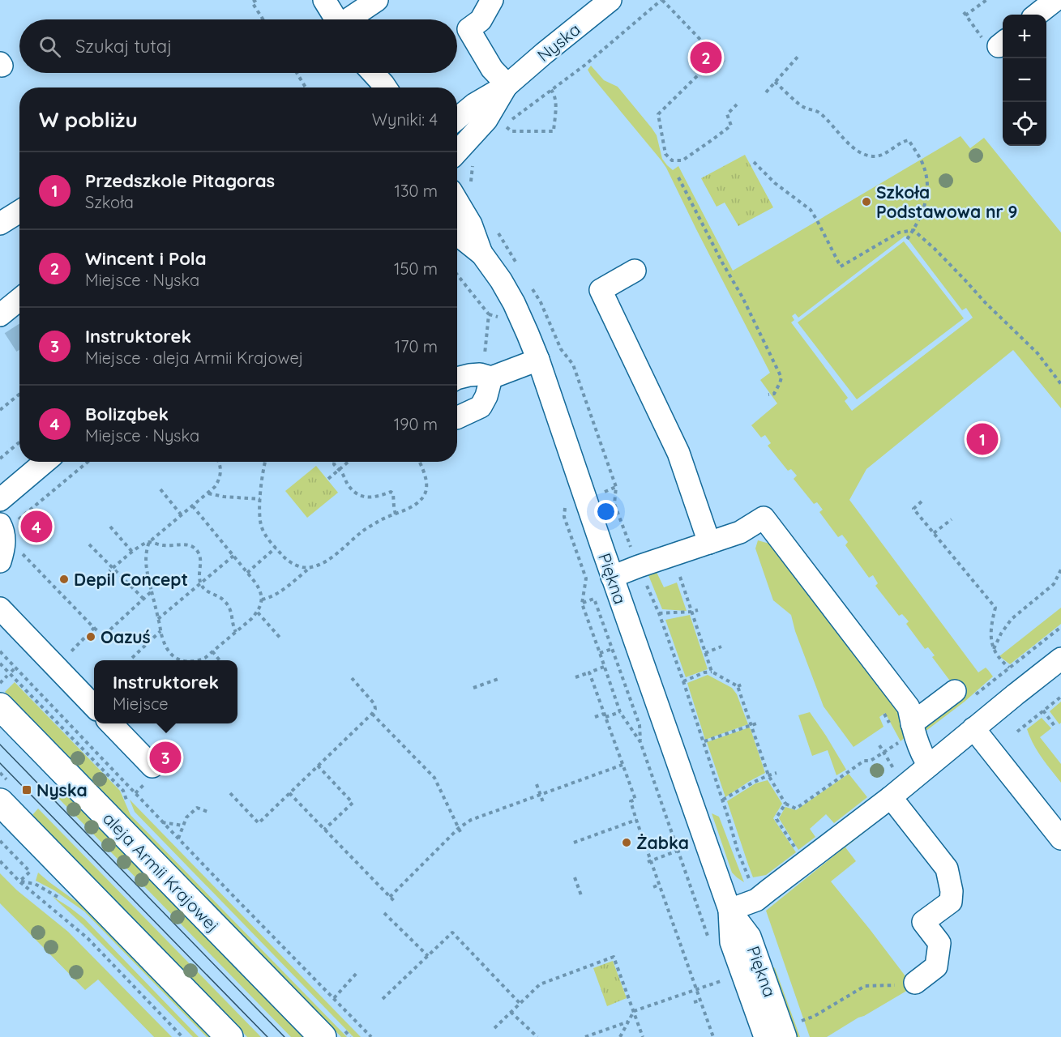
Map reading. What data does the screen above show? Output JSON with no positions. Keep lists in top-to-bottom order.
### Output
{
  "streets": {
    "main road": ["aleja Armii Krajowej"],
    "street": ["Nyska", "Piękna"]
  },
  "places": {
    "other": [
      "Szkoła Podstawowa nr 9",
      "Depil Concept",
      "Oazuś",
      "Żabka"
    ],
    "transit": ["Nyska"]
  },
  "page": {
    "map_buttons": ["+", "−"],
    "search": "Szukaj tutaj",
    "pins": [
      "2",
      "1",
      "4",
      "3"
    ],
    "heading": ["W pobliżu", "Wyniki: 4"],
    "list": [
      {
        "mark": "1",
        "name": "Przedszkole Pitagoras",
        "note": "Szkoła",
        "value": "130 m"
      },
      {
        "mark": "2",
        "name": "Wincent i Pola",
        "note": "Miejsce · Nyska",
        "value": "150 m"
      },
      {
        "mark": "3",
        "name": "Instruktorek",
        "note": "Miejsce · aleja Armii Krajowej",
        "value": "170 m"
      },
      {
        "mark": "4",
        "name": "Boliząbek",
        "note": "Miejsce · Nyska",
        "value": "190 m"
      }
    ],
    "popup": ["Instruktorek", "Miejsce"]
  }
}
